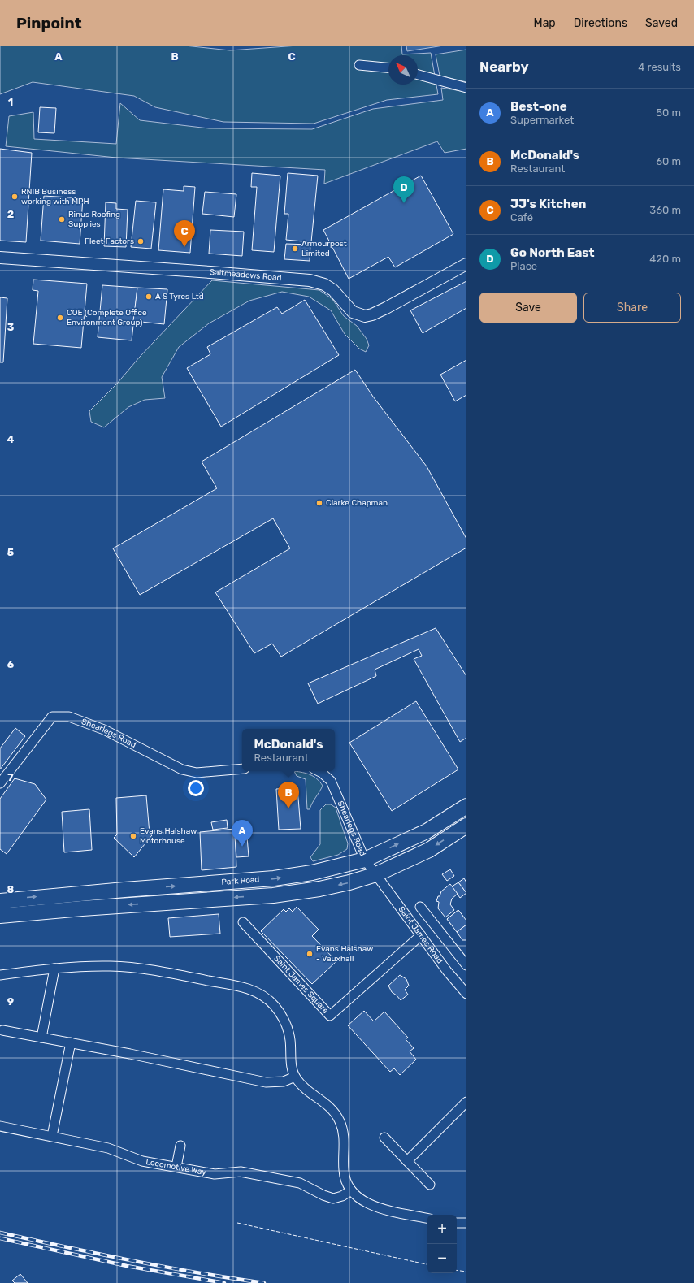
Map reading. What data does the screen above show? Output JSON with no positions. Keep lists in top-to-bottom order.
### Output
{
  "streets": {
    "highway": ["Park Road"],
    "street": [
      "Saltmeadows Road",
      "Shearlegs Road",
      "Saint James Road",
      "Saint James Square",
      "Locomotive Way"
    ]
  },
  "crossings": [
    ["Shearlegs Road", "Park Road"],
    ["Shearlegs Road", "Saint James Road"],
    ["Park Road", "Saint James Road"],
    ["Saint James Road", "Saint James Square"]
  ],
  "places": [
    "RNIB Business working with MPH",
    "Rinus Roofing Supplies",
    "Fleet Factors",
    "Armourpost Limited",
    "A S Tyres Ltd",
    "COE (Complete Office Environment Group)",
    "Clarke Chapman",
    "Evans Halshaw Motorhouse",
    "Evans Halshaw - Vauxhall"
  ],
  "north": "top left",
  "page": {
    "header": "Pinpoint",
    "nav": ["Map", "Directions", "Saved"],
    "heading": ["Nearby", "4 results"],
    "list": [
      {
        "mark": "A",
        "name": "Best-one",
        "note": "Supermarket",
        "value": "50 m"
      },
      {
        "mark": "B",
        "name": "McDonald's",
        "note": "Restaurant",
        "value": "60 m"
      },
      {
        "mark": "C",
        "name": "JJ's Kitchen",
        "note": "Café",
        "value": "360 m"
      },
      {
        "mark": "D",
        "name": "Go North East",
        "note": "Place",
        "value": "420 m"
      }
    ],
    "pins": [
      "D",
      "C",
      "B",
      "A"
    ],
    "buttons": ["Save", "Share"],
    "popup": ["McDonald's", "Restaurant"],
    "map_buttons": ["+", "−"]
  },
  "grid": {
    "columns": ["A", "B", "C"],
    "rows": [
      "1",
      "2",
      "3",
      "4",
      "5",
      "6",
      "7",
      "8",
      "9"
    ]
  }
}
